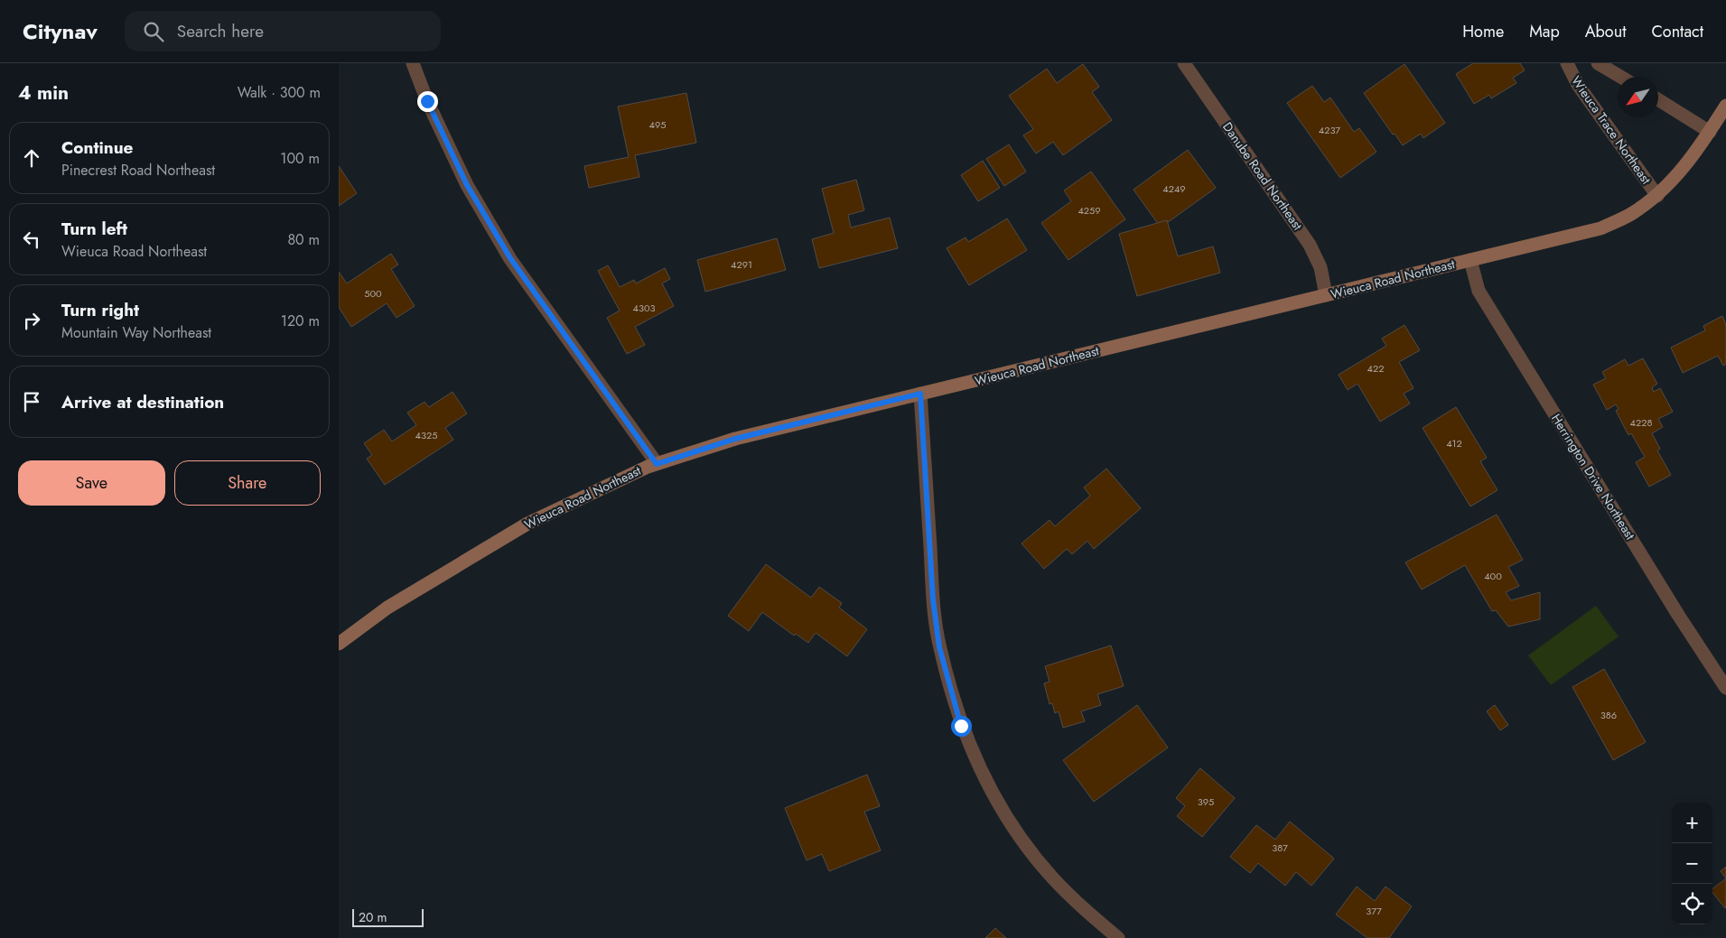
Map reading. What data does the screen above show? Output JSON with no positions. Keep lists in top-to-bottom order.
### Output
{
  "streets": {
    "street": [
      "Wieuca Trace Northeast",
      "Danube Road Northeast",
      "Wieuca Road Northeast",
      "Herrington Drive Northeast"
    ]
  },
  "crossings": [
    ["Wieuca Trace Northeast", "Wieuca Road Northeast"],
    ["Danube Road Northeast", "Wieuca Road Northeast"],
    ["Wieuca Road Northeast", "Herrington Drive Northeast"]
  ],
  "house_numbers": [
    "495",
    "4237",
    "4249",
    "4259",
    "4291",
    "500",
    "4303",
    "422",
    "4228",
    "4325",
    "412",
    "400",
    "386",
    "395",
    "387",
    "377"
  ],
  "scale_bar": "20 m",
  "north": "bottom left",
  "page": {
    "header": "Citynav",
    "search": "Search here",
    "nav": [
      "Home",
      "Map",
      "About",
      "Contact"
    ],
    "heading": ["4 min", "Walk · 300 m"],
    "list": [
      ["Continue", "Pinecrest Road Northeast", "100 m"],
      ["Turn left", "Wieuca Road Northeast", "80 m"],
      ["Turn right", "Mountain Way Northeast", "120 m"],
      "Arrive at destination"
    ],
    "buttons": ["Save", "Share"],
    "map_buttons": ["+", "−"],
    "scale": "20 m"
  }
}
